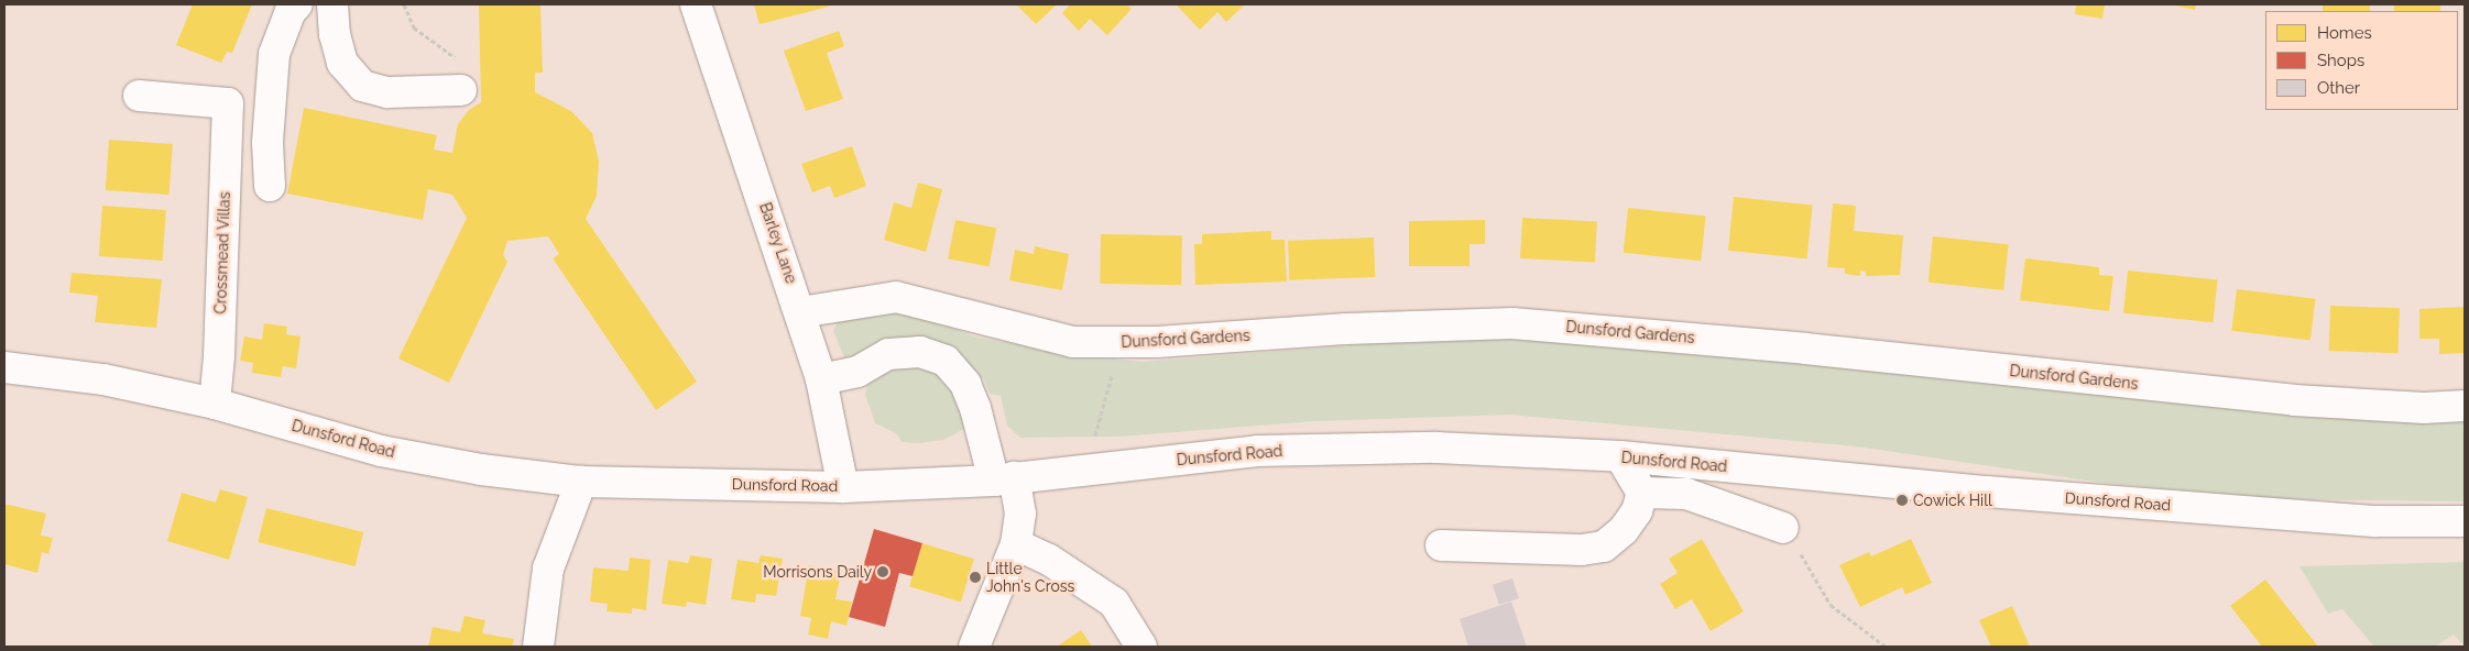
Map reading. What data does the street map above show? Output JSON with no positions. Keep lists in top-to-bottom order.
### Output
{
  "streets": {
    "street": [
      "Barley Lane",
      "Crossmead Villas",
      "Dunsford Gardens",
      "Dunsford Road"
    ]
  },
  "crossings": [
    ["Barley Lane", "Dunsford Gardens"],
    ["Barley Lane", "Dunsford Road"],
    ["Crossmead Villas", "Dunsford Road"]
  ],
  "places": ["Cowick Hill", "Morrisons Daily", "Little John's Cross"],
  "legend": ["Homes", "Shops", "Other"]
}
